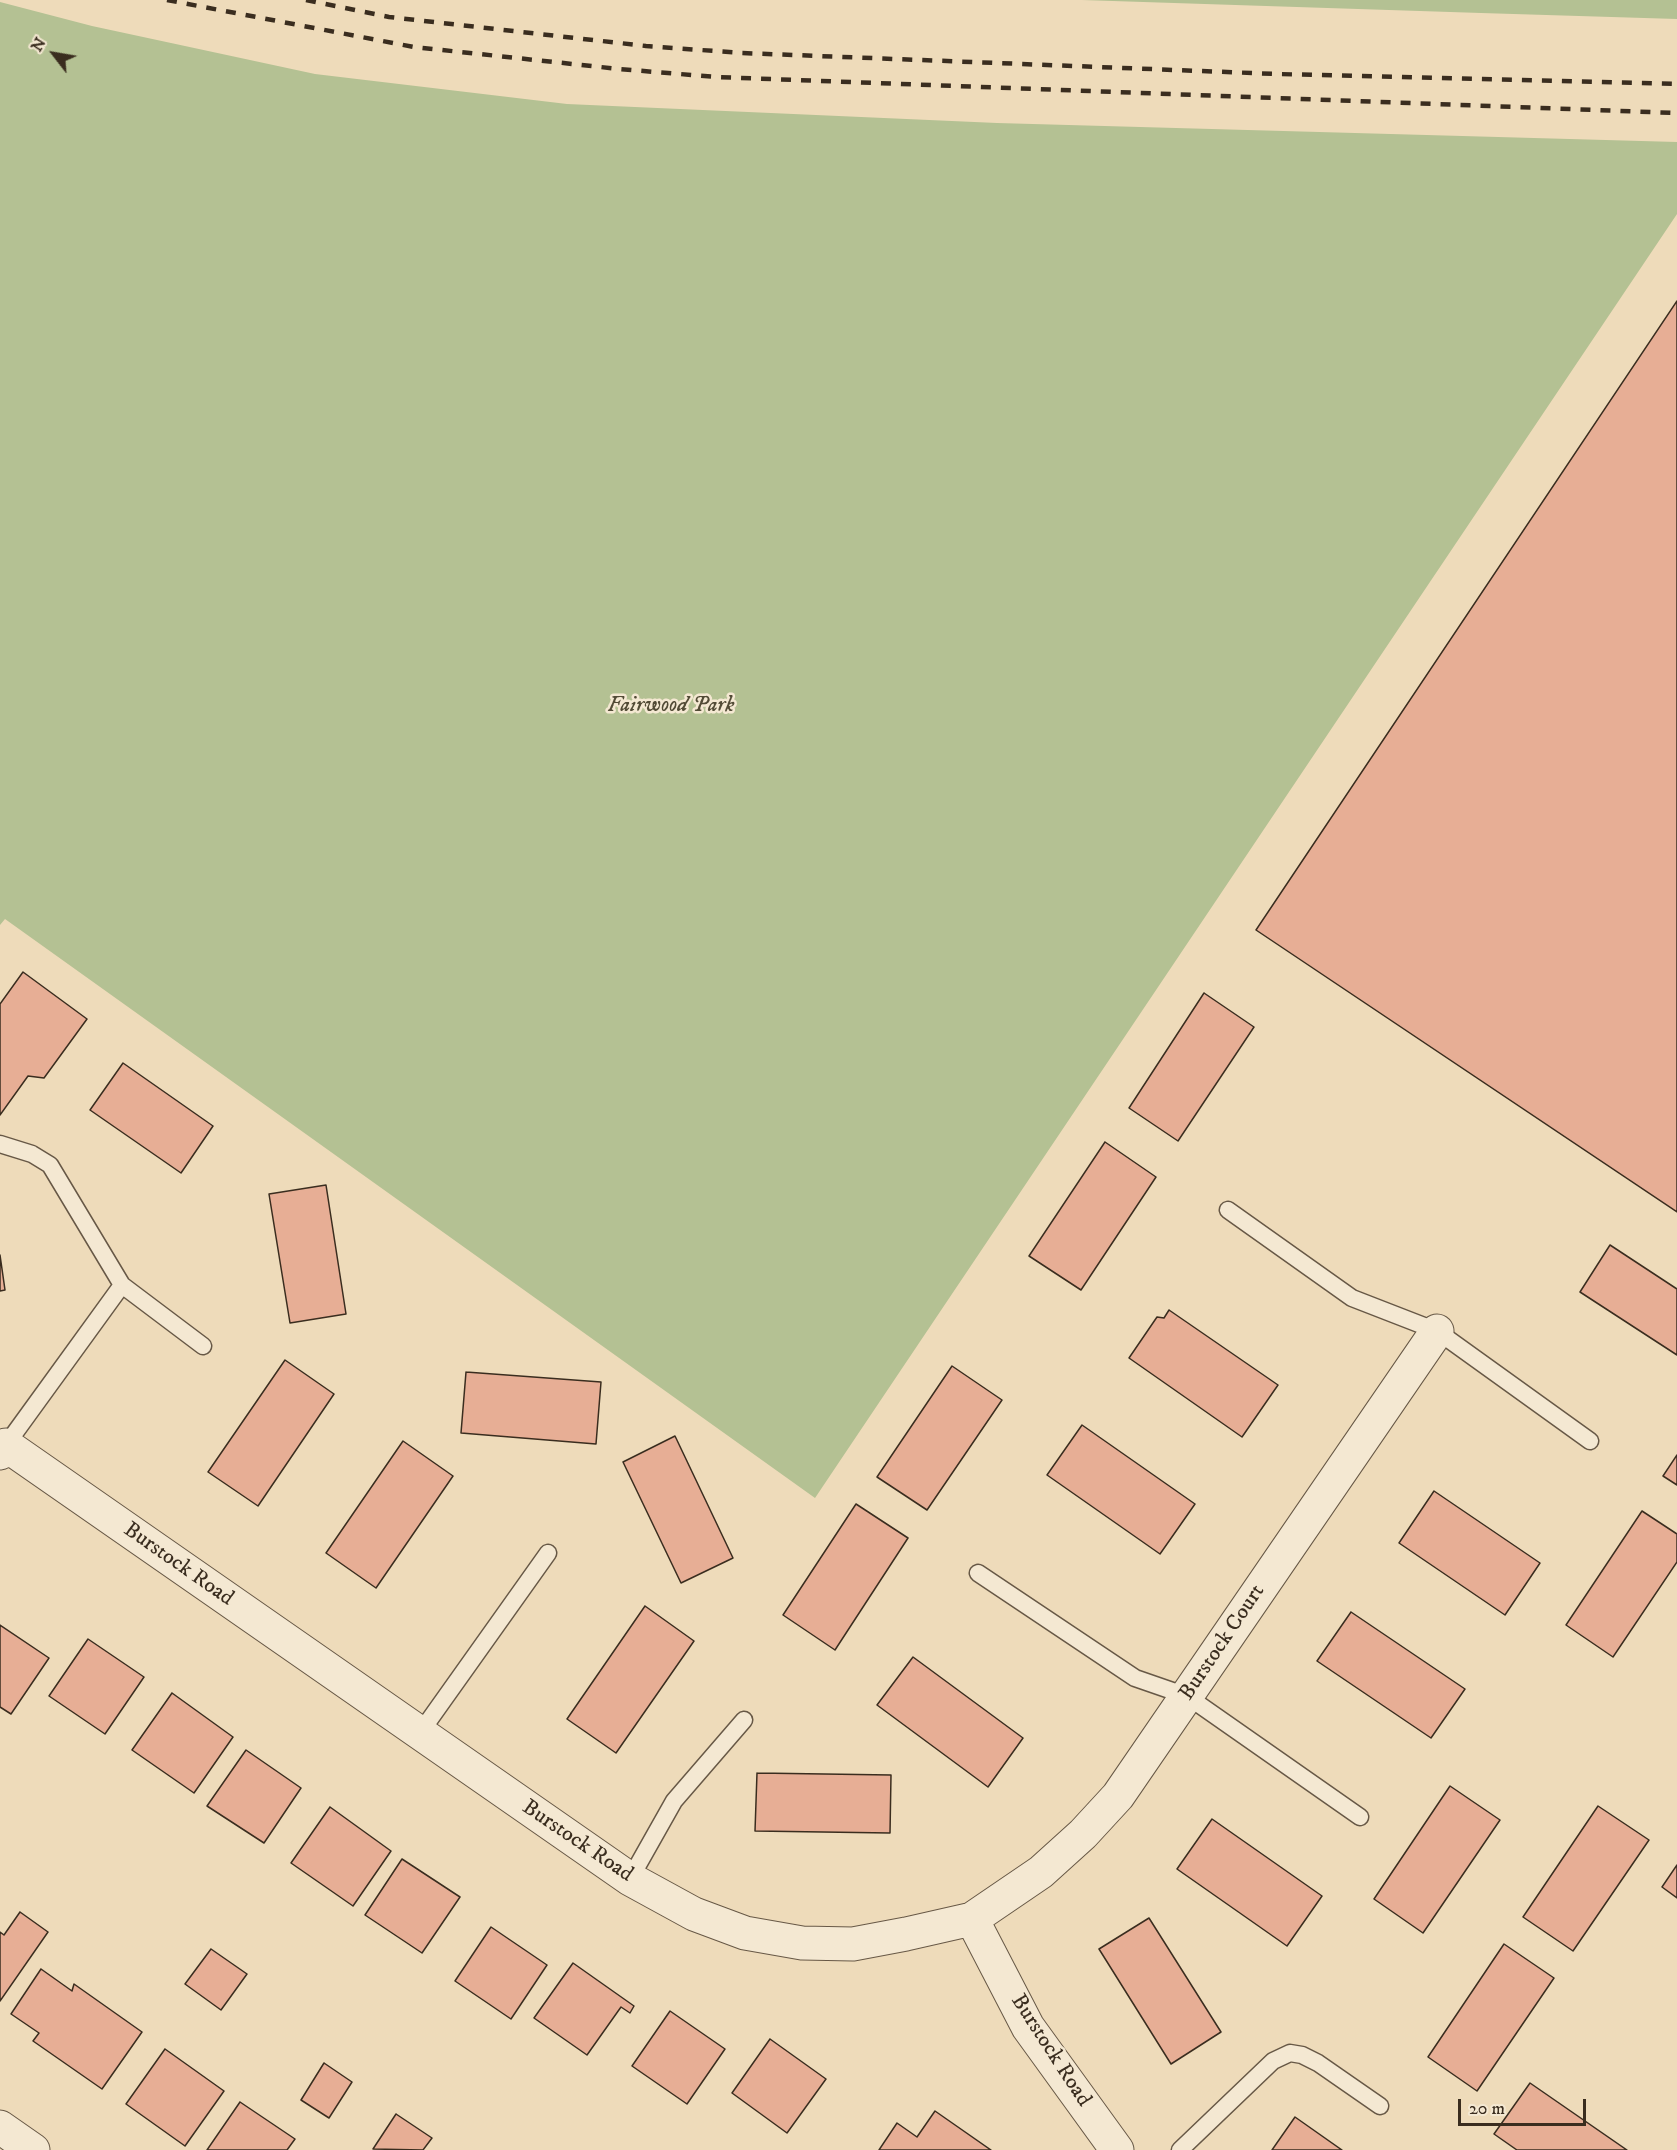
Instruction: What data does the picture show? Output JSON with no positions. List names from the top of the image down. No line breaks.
{"streets":{"street":["Burstock Road","Burstock Court"]},"crossings":[["Burstock Road","Burstock Court"]],"parks":["Fairwood Park"],"scale_bar":"20 m","north":"top left"}
